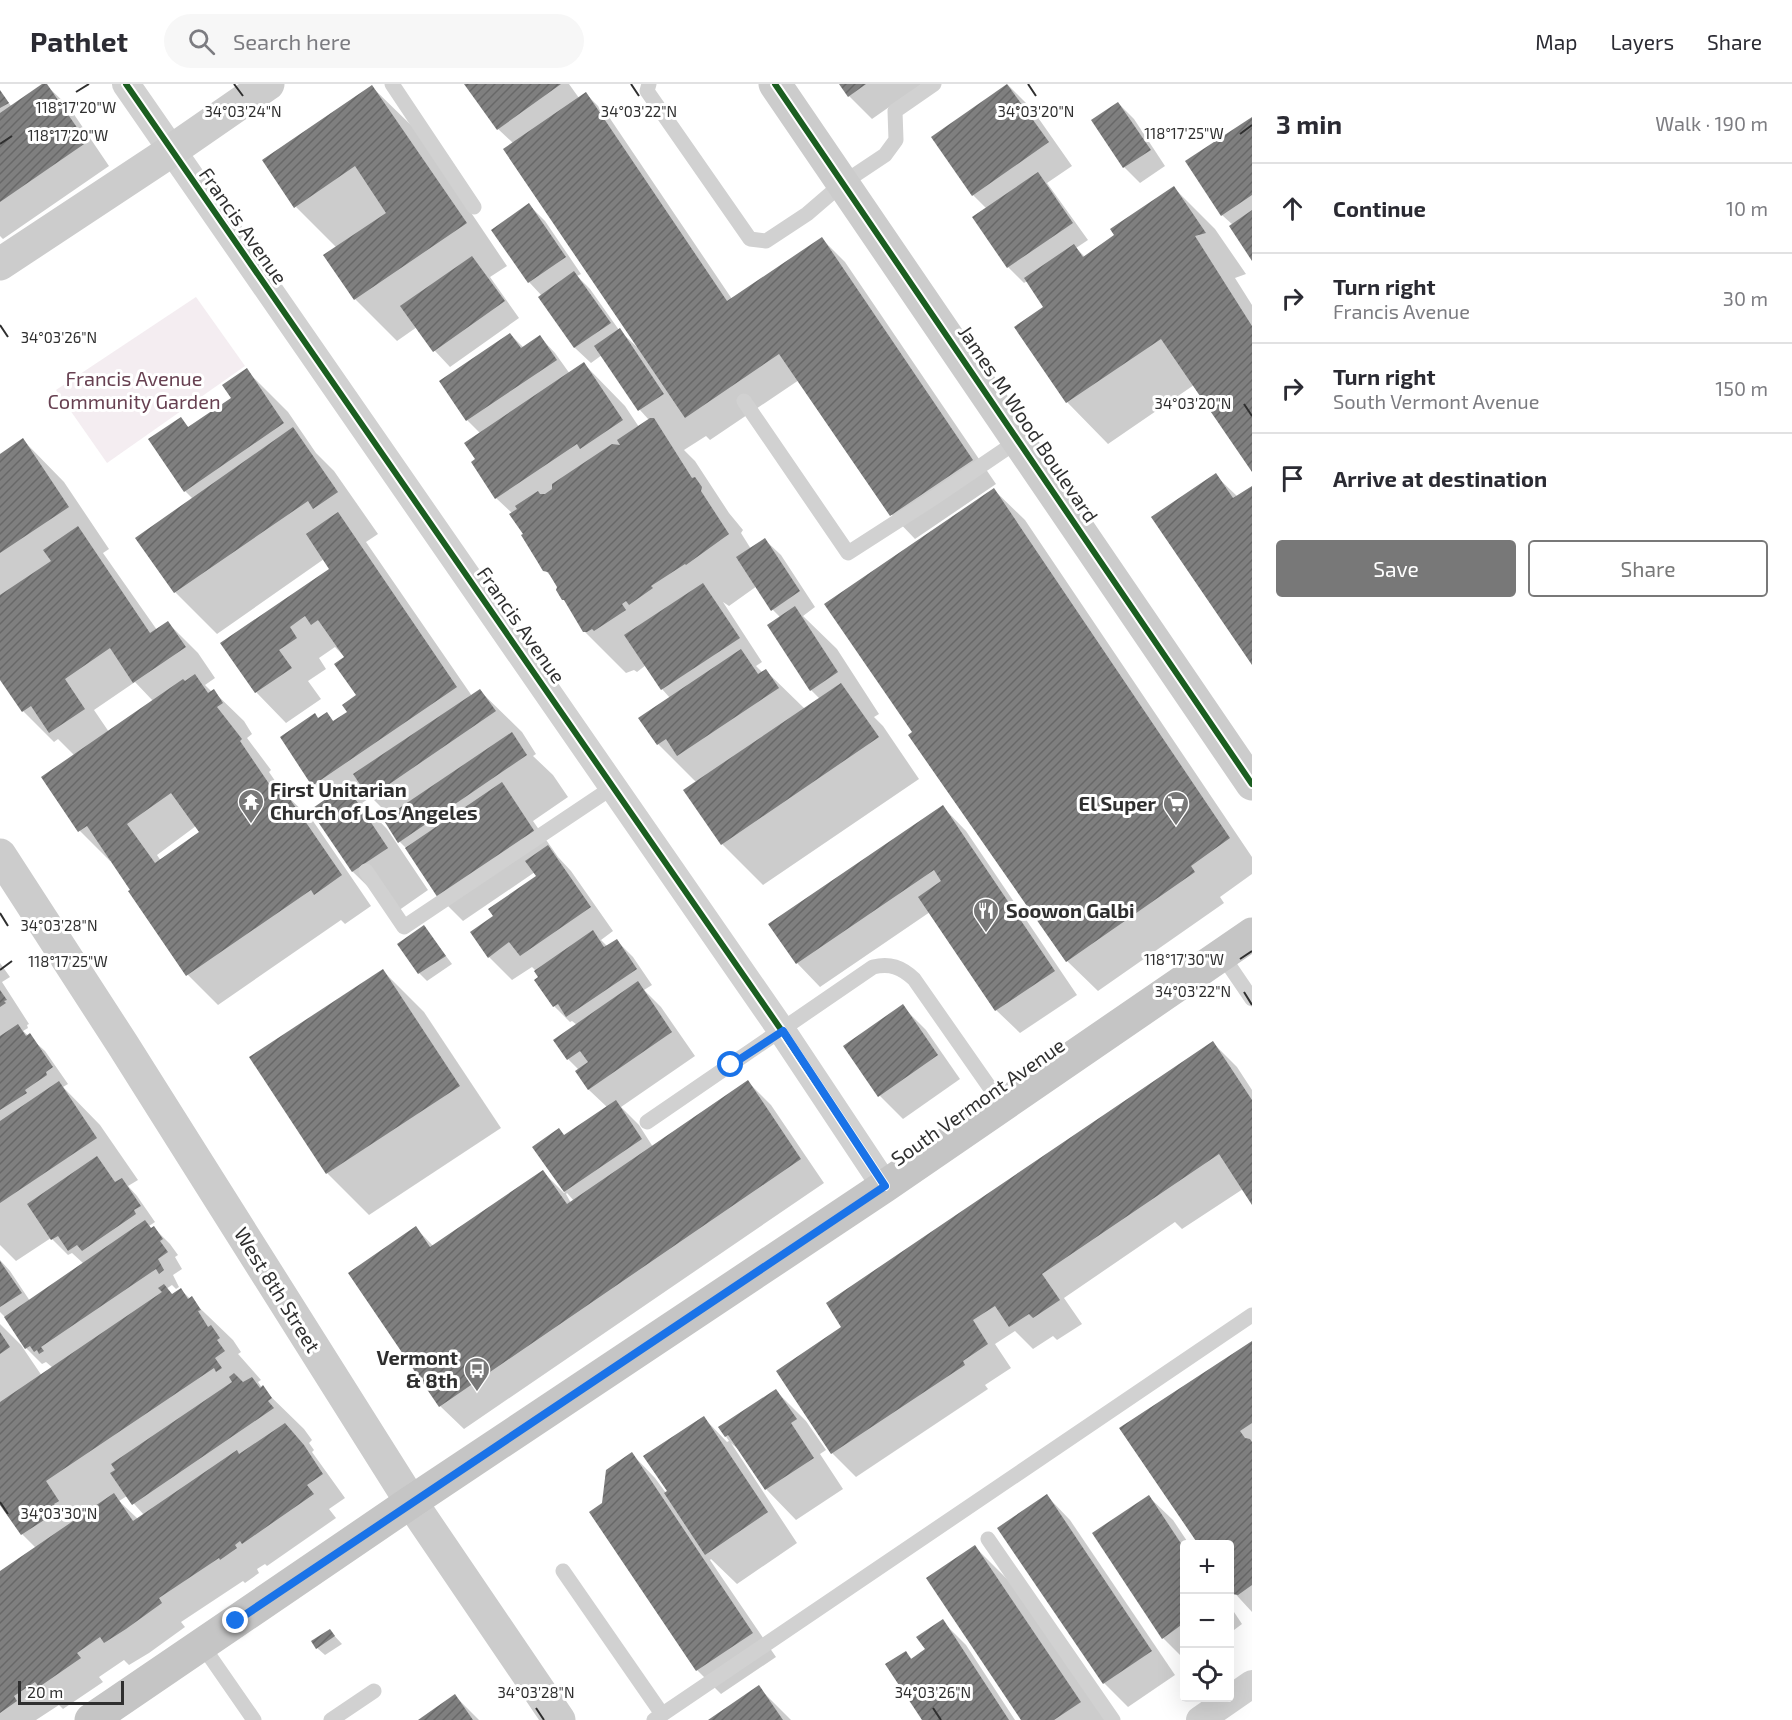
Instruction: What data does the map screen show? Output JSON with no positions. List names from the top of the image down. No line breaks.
{"streets":{"main road":["South Vermont Avenue"],"street":["Francis Avenue","James M Wood Boulevard","West 8th Street"]},"crossings":[["Francis Avenue","South Vermont Avenue"],["South Vermont Avenue","West 8th Street"]],"parks":["Francis Avenue Community Garden"],"places":{"temple":["First Unitarian Church of Los Angeles"],"supermarket":["El Super"],"restaurant":["Soowon Galbi"],"bus stop":["Vermont & 8th"]},"scale_bar":"20 m","page":{"header":"Pathlet","search":"Search here","nav":["Map","Layers","Share"],"heading":["3 min","Walk · 190 m"],"list":[["Continue","10 m"],["Turn right","Francis Avenue","30 m"],["Turn right","South Vermont Avenue","150 m"],"Arrive at destination"],"buttons":["Save","Share"],"map_buttons":["+","−"],"scale":"20 m"},"coordinates":["118°17'20\"W","34°03'24\"N","34°03'22\"N","34°03'20\"N","118°17'25\"W","34°03'26\"N","34°03'28\"N","118°17'30\"W","34°03'30\"N"]}
